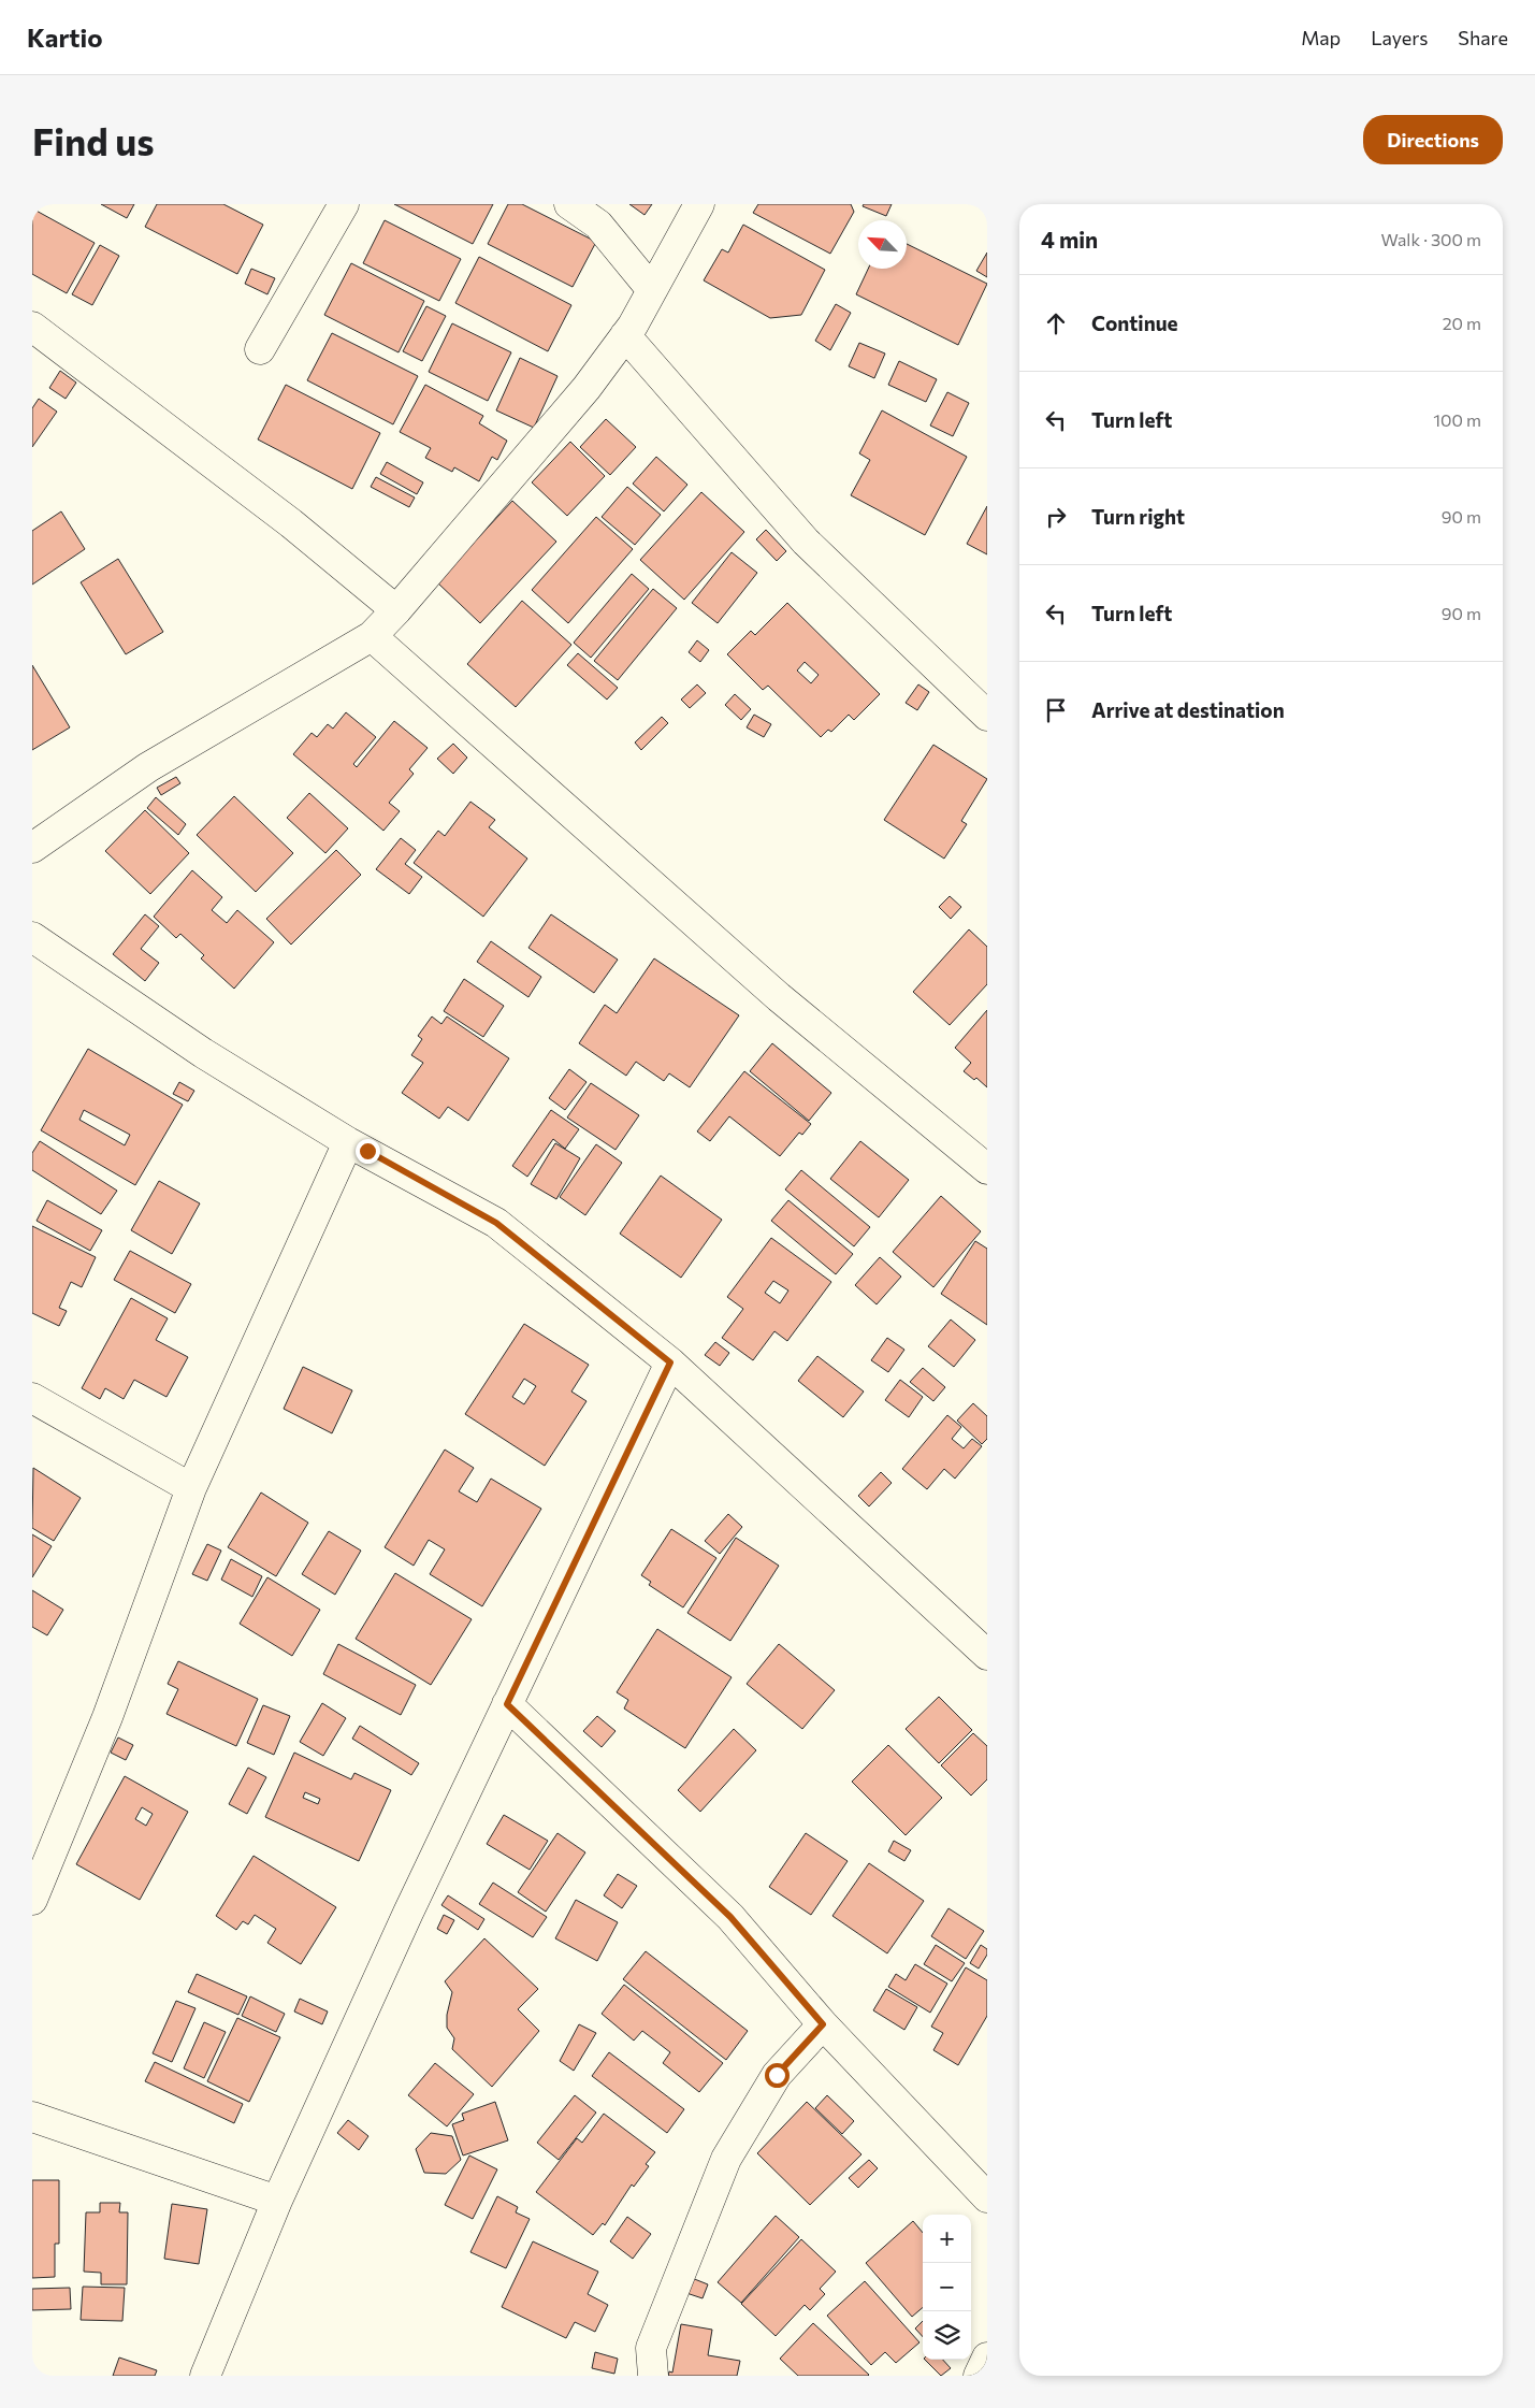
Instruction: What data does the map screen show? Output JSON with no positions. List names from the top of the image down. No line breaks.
{"north":"top left","page":{"header":"Kartio","nav":["Map","Layers","Share"],"buttons":"Directions","title":"Find us","heading":["4 min","Walk · 300 m"],"list":[["Continue","20 m"],["Turn left","100 m"],["Turn right","90 m"],["Turn left","90 m"],"Arrive at destination"],"map_buttons":["+","−"]}}
